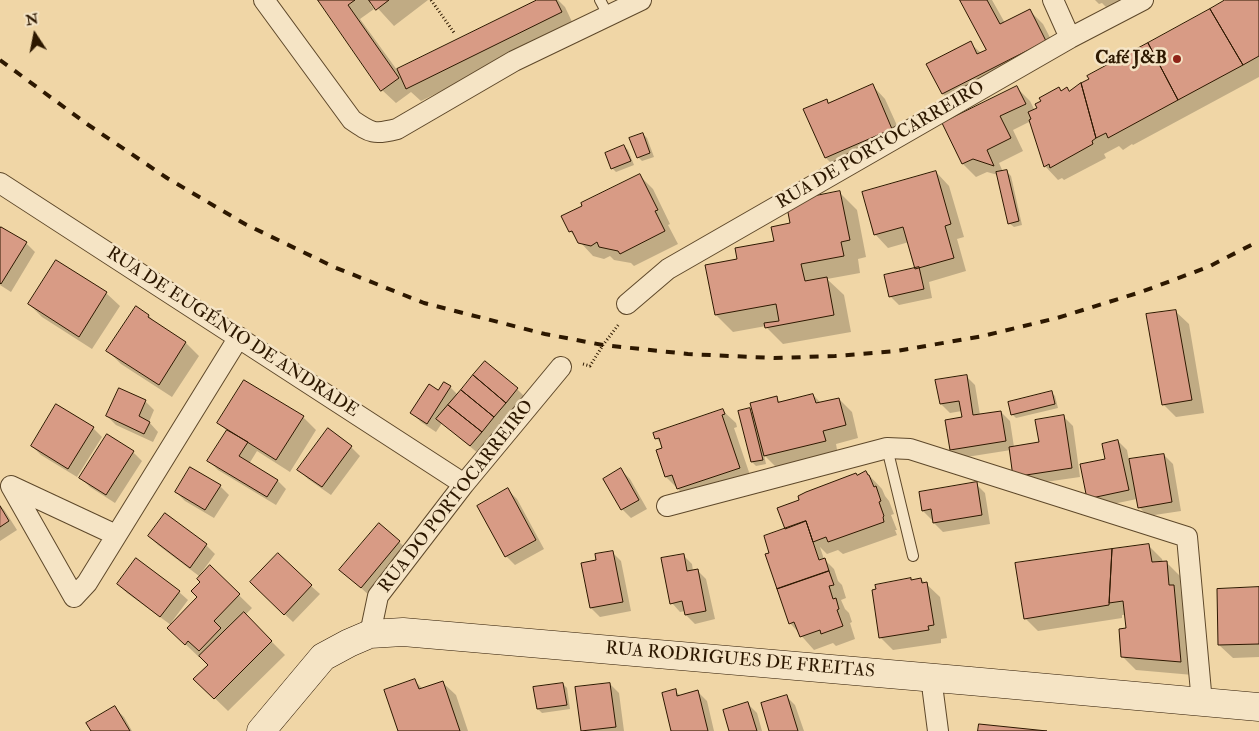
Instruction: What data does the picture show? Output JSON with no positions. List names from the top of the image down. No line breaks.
{"streets":{"main road":["RUA RODRIGUES DE FREITAS"],"street":["RUA DE PORTOCARREIRO","RUA DE EUGÉNIO DE ANDRADE","RUA DO PORTOCARREIRO"]},"crossings":[["RUA DE EUGÉNIO DE ANDRADE","RUA DO PORTOCARREIRO"],["RUA DO PORTOCARREIRO","RUA RODRIGUES DE FREITAS"]],"places":["Café J&B"],"north":"top"}
